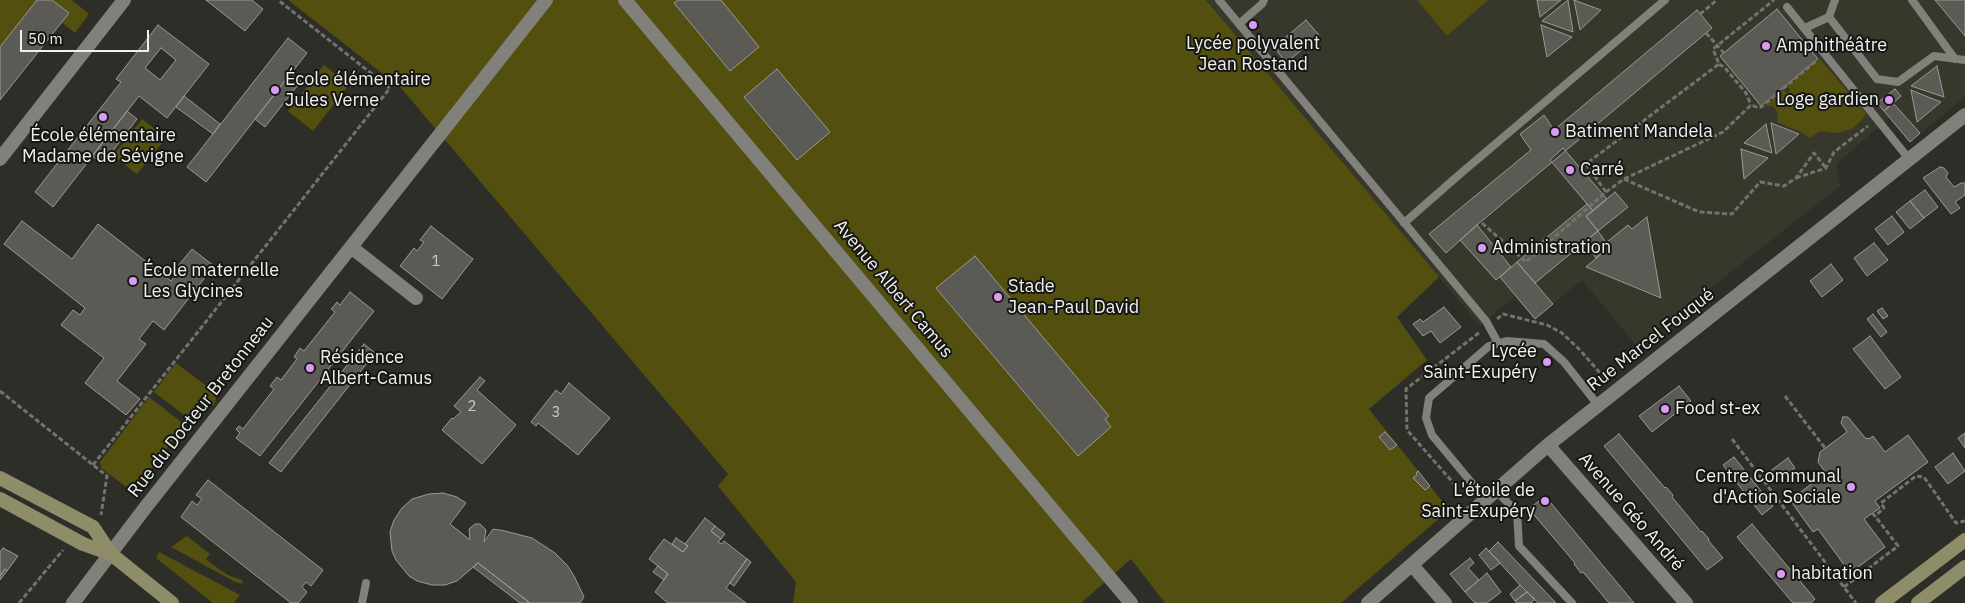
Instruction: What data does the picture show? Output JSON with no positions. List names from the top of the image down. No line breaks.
{"streets":{"street":["Avenue Albert Camus","Rue Marcel Fouqué","Rue du Docteur Bretonneau","Avenue Géo André"]},"crossings":[["Rue Marcel Fouqué","Avenue Géo André"]],"places":["Lycée polyvalent Jean Rostand","Amphithéâtre","École élémentaire Jules Verne","Loge gardien","École élémentaire Madame de Sévigne","Batiment Mandela","Carré","Administration","École maternelle Les Glycines","Stade Jean-Paul David","Lycée Saint-Exupéry","Résidence Albert-Camus","Food st-ex","Centre Communal d'Action Sociale","L'étoile de Saint-Exupéry","habitation"],"house_numbers":["1","2","3"],"scale_bar":"50 m"}
